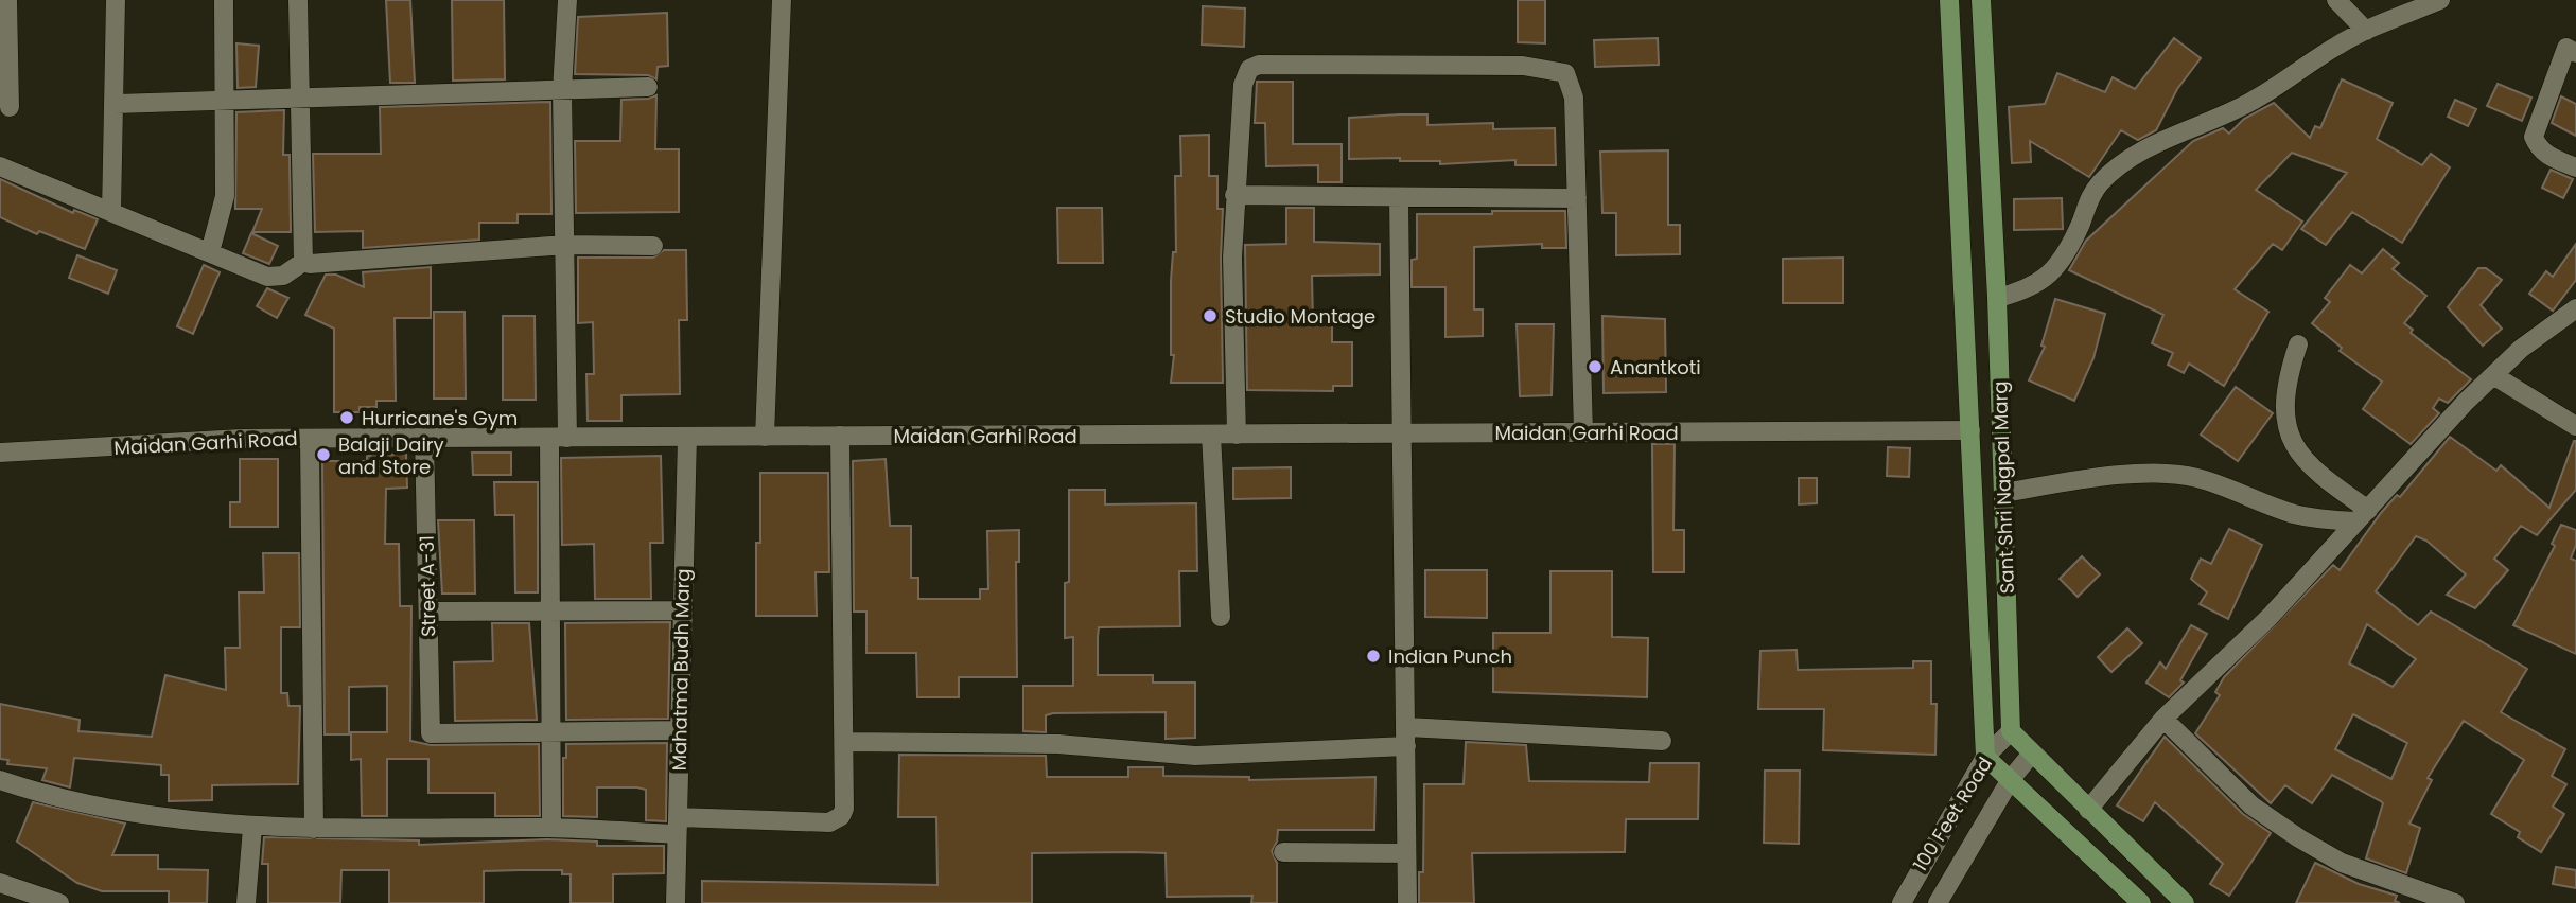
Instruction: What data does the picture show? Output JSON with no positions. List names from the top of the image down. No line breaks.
{"streets":{"main road":["Sant Shri Nagpal Marg"],"street":["Maidan Garhi Road","Street A-31","Mahatma Budh Marg","100 Feet Road"]},"crossings":[["Maidan Garhi Road","Sant Shri Nagpal Marg"],["Maidan Garhi Road","Street A-31"],["Maidan Garhi Road","Mahatma Budh Marg"],["Sant Shri Nagpal Marg","100 Feet Road"]],"places":["Studio Montage","Anantkoti","Hurricane's Gym","Balaji Dairy and Store","Indian Punch"]}
